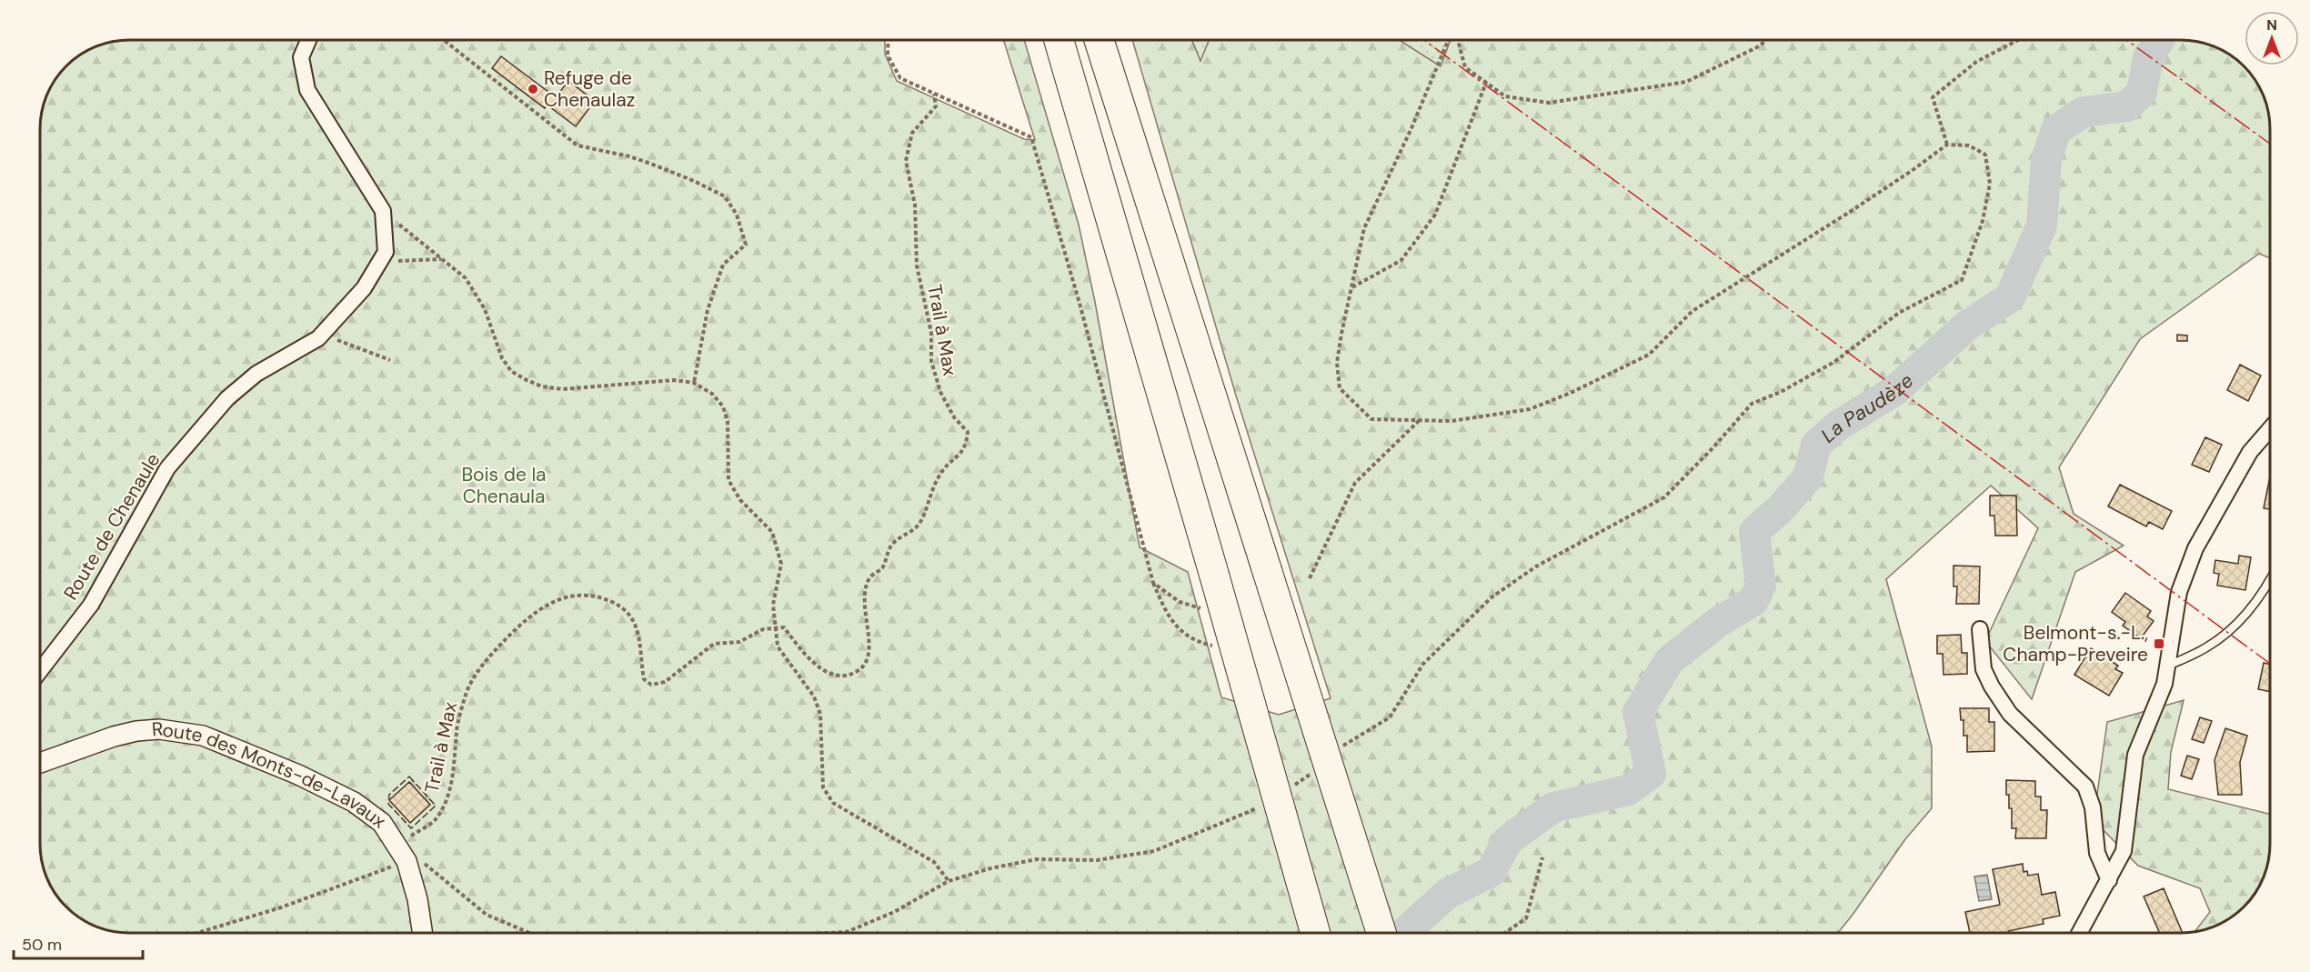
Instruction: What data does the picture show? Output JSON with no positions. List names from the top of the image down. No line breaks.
{"streets":{"street":["Route de Chenaule","Route des Monts-de-Lavaux"],"path":["Trail à Max"]},"crossings":[["Trail à Max","Route des Monts-de-Lavaux"]],"water":["La Paudèze"],"parks":["Bois de la Chenaula"],"places":{"other":["Refuge de Chenaulaz"],"transit":["Belmont-s.-L., Champ-Preveire"]},"scale_bar":"50 m","north":"top"}
